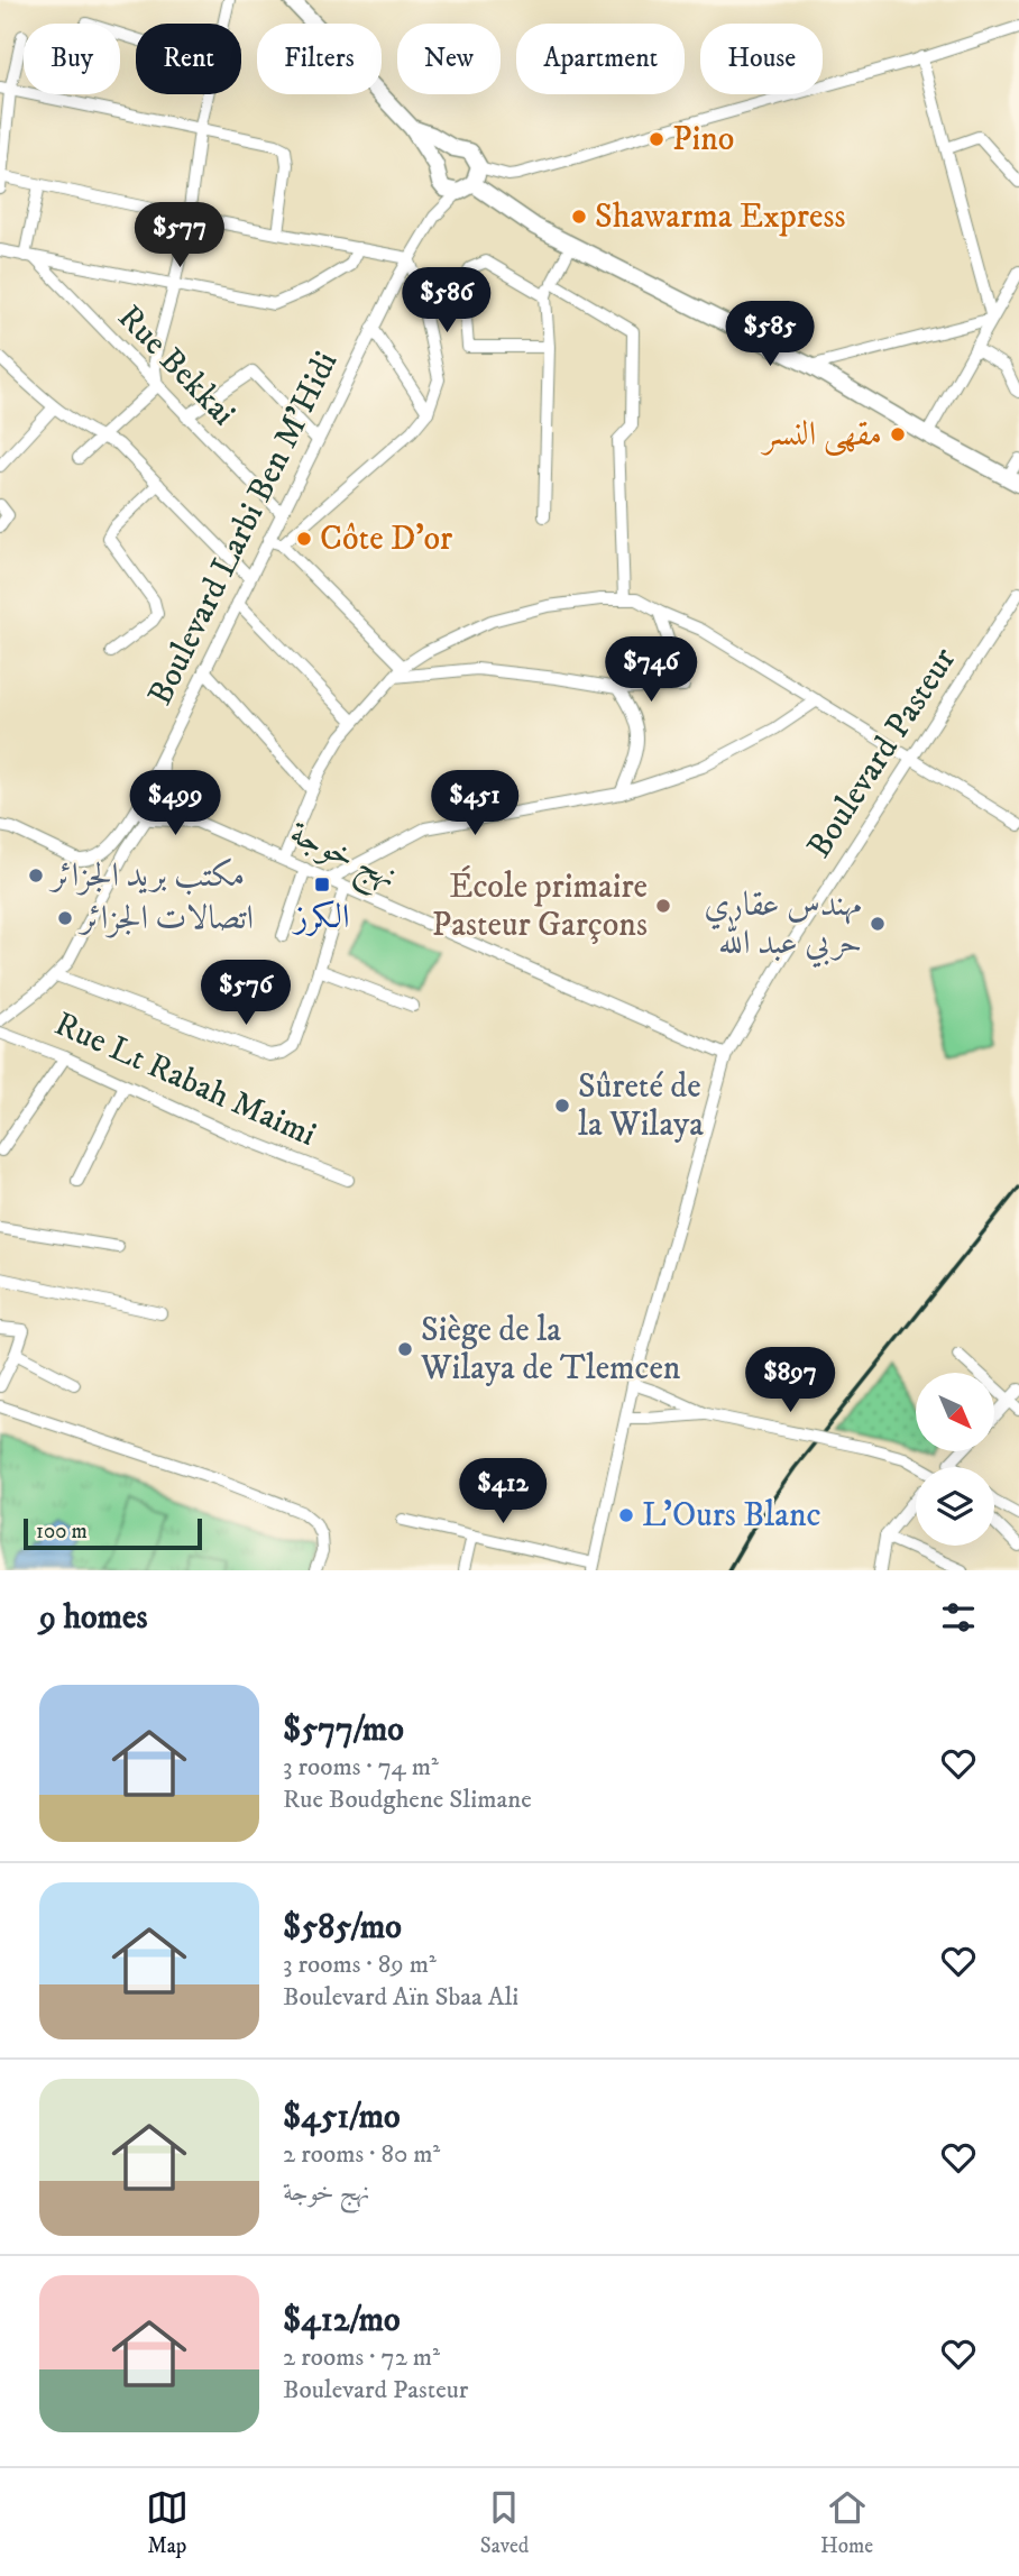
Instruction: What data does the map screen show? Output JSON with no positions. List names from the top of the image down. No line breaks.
{"streets":{"street":["Rue Bekkai","Boulevard Larbi Ben M'Hidi","Boulevard Pasteur","نهج خوجة","Rue Lt Rabah Maimi"]},"crossings":[["Rue Bekkai","Boulevard Larbi Ben M'Hidi"],["Boulevard Larbi Ben M'Hidi","نهج خوجة"],["Boulevard Pasteur","نهج خوجة"]],"places":{"other":["Pino","Shawarma Express","مقهى النسر","Côte D'or","مكتب بريد الجزائر","École primaire Pasteur Garçons","اتصالات الجزائر","مهندس عقاري حربي عبد الله","Sûreté de la Wilaya","Siège de la Wilaya de Tlemcen","L'Ours Blanc"],"transit":["الكرز"]},"scale_bar":"100 m","north":"bottom right","page":{"chip":["Buy","Rent","Filters","New","Apartment","House"],"price":["$577","$586","$585","$746","$499","$451","$576","$897","$412"],"scale":"100 m","heading":"9 homes","list":[{"name":"$577/mo","note":"3 rooms · 74 m² · Rue Boudghene Slimane"},{"name":"$585/mo","note":"3 rooms · 89 m² · Boulevard Aïn Sbaa Ali"},{"name":"$451/mo","note":"2 rooms · 80 m² · نهج خوجة"},{"name":"$412/mo","note":"2 rooms · 72 m² · Boulevard Pasteur"}],"tabs":["Map","Saved","Home"]}}
